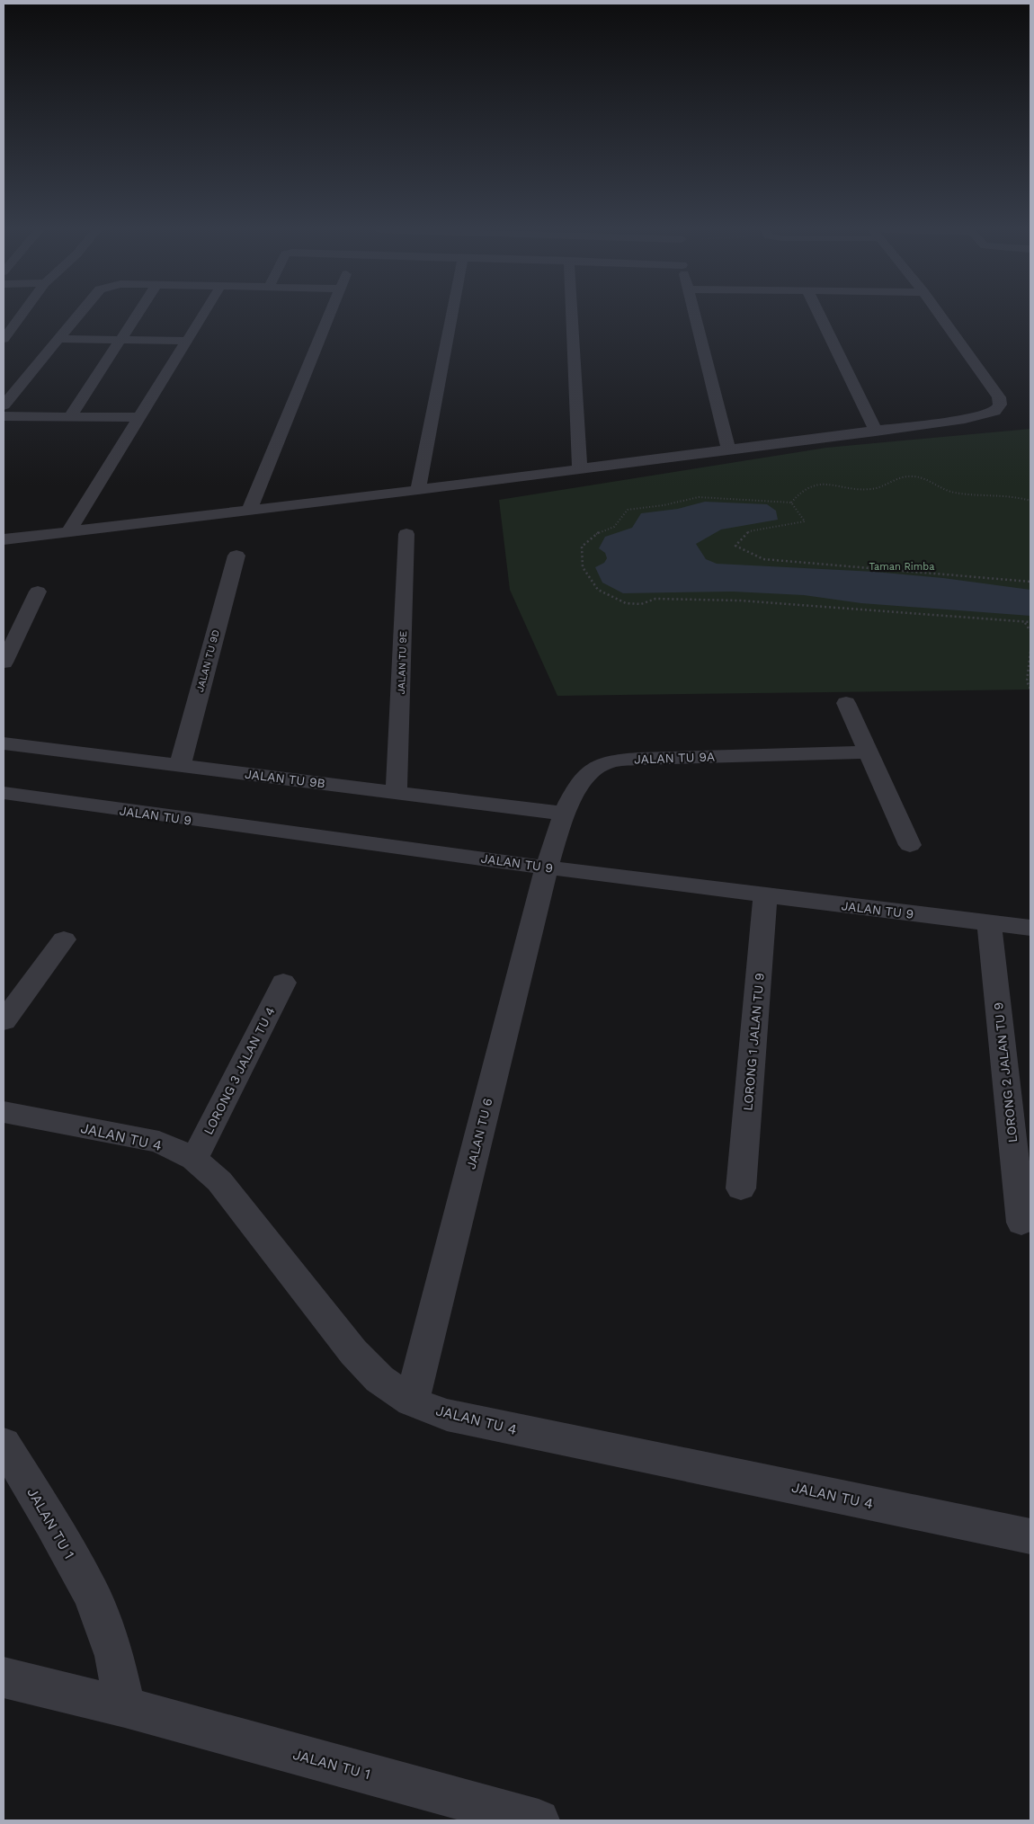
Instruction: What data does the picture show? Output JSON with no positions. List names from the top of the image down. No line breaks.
{"streets":{"street":["JALAN TU 9D","JALAN TU 9E","JALAN TU 9A","JALAN TU 9B","JALAN TU 9","LORONG 1 JALAN TU 9","LORONG 3 JALAN TU 4","LORONG 2 JALAN TU 9","JALAN TU 6","JALAN TU 4","JALAN TU 1"]},"crossings":[["JALAN TU 9D","JALAN TU 9B"],["JALAN TU 9E","JALAN TU 9B"],["JALAN TU 9A","JALAN TU 9B"],["JALAN TU 9A","JALAN TU 9"],["JALAN TU 9A","JALAN TU 6"],["JALAN TU 9","LORONG 1 JALAN TU 9"],["JALAN TU 9","LORONG 2 JALAN TU 9"],["JALAN TU 9","JALAN TU 6"],["LORONG 3 JALAN TU 4","JALAN TU 4"],["JALAN TU 6","JALAN TU 4"]],"parks":["Taman Rimba"]}
